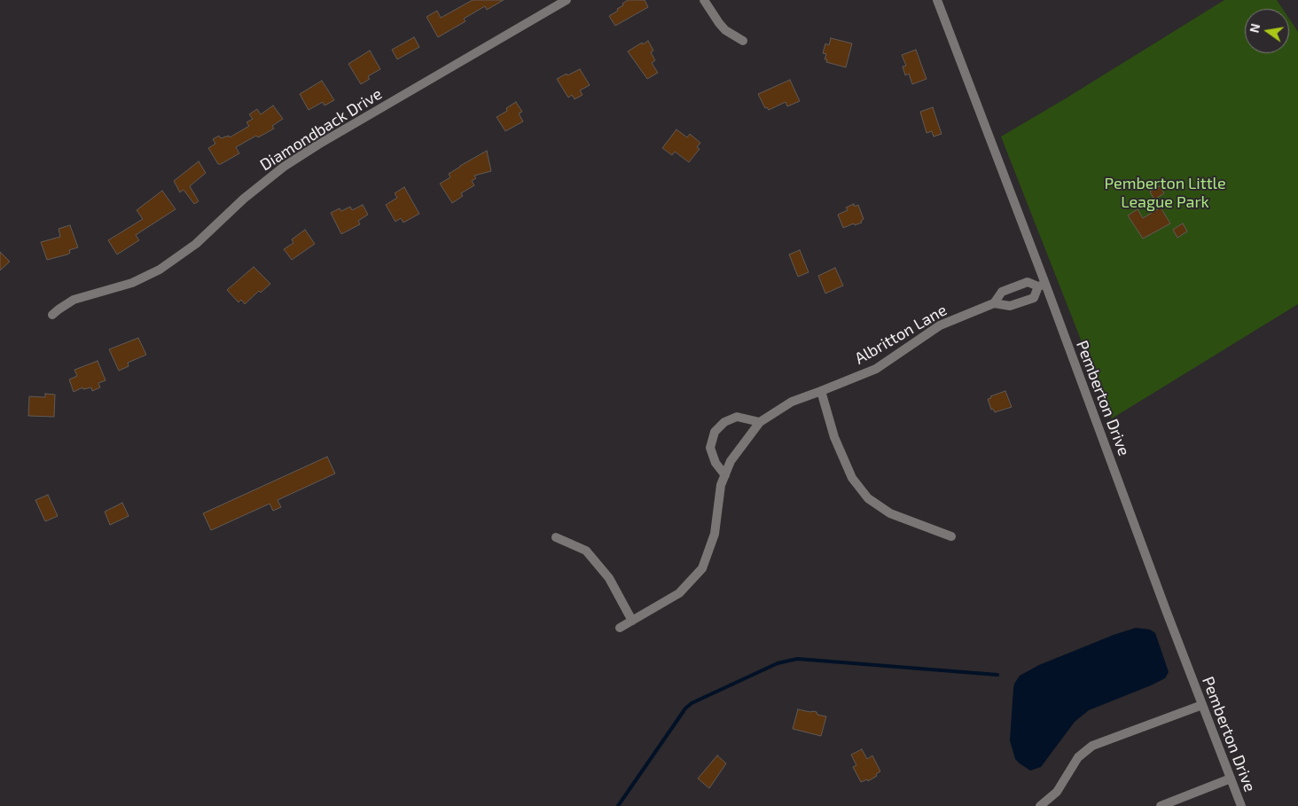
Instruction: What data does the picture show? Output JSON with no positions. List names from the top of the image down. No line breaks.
{"streets":{"street":["Diamondback Drive","Albritton Lane","Pemberton Drive"]},"parks":["Pemberton Little League Park"],"north":"left"}
